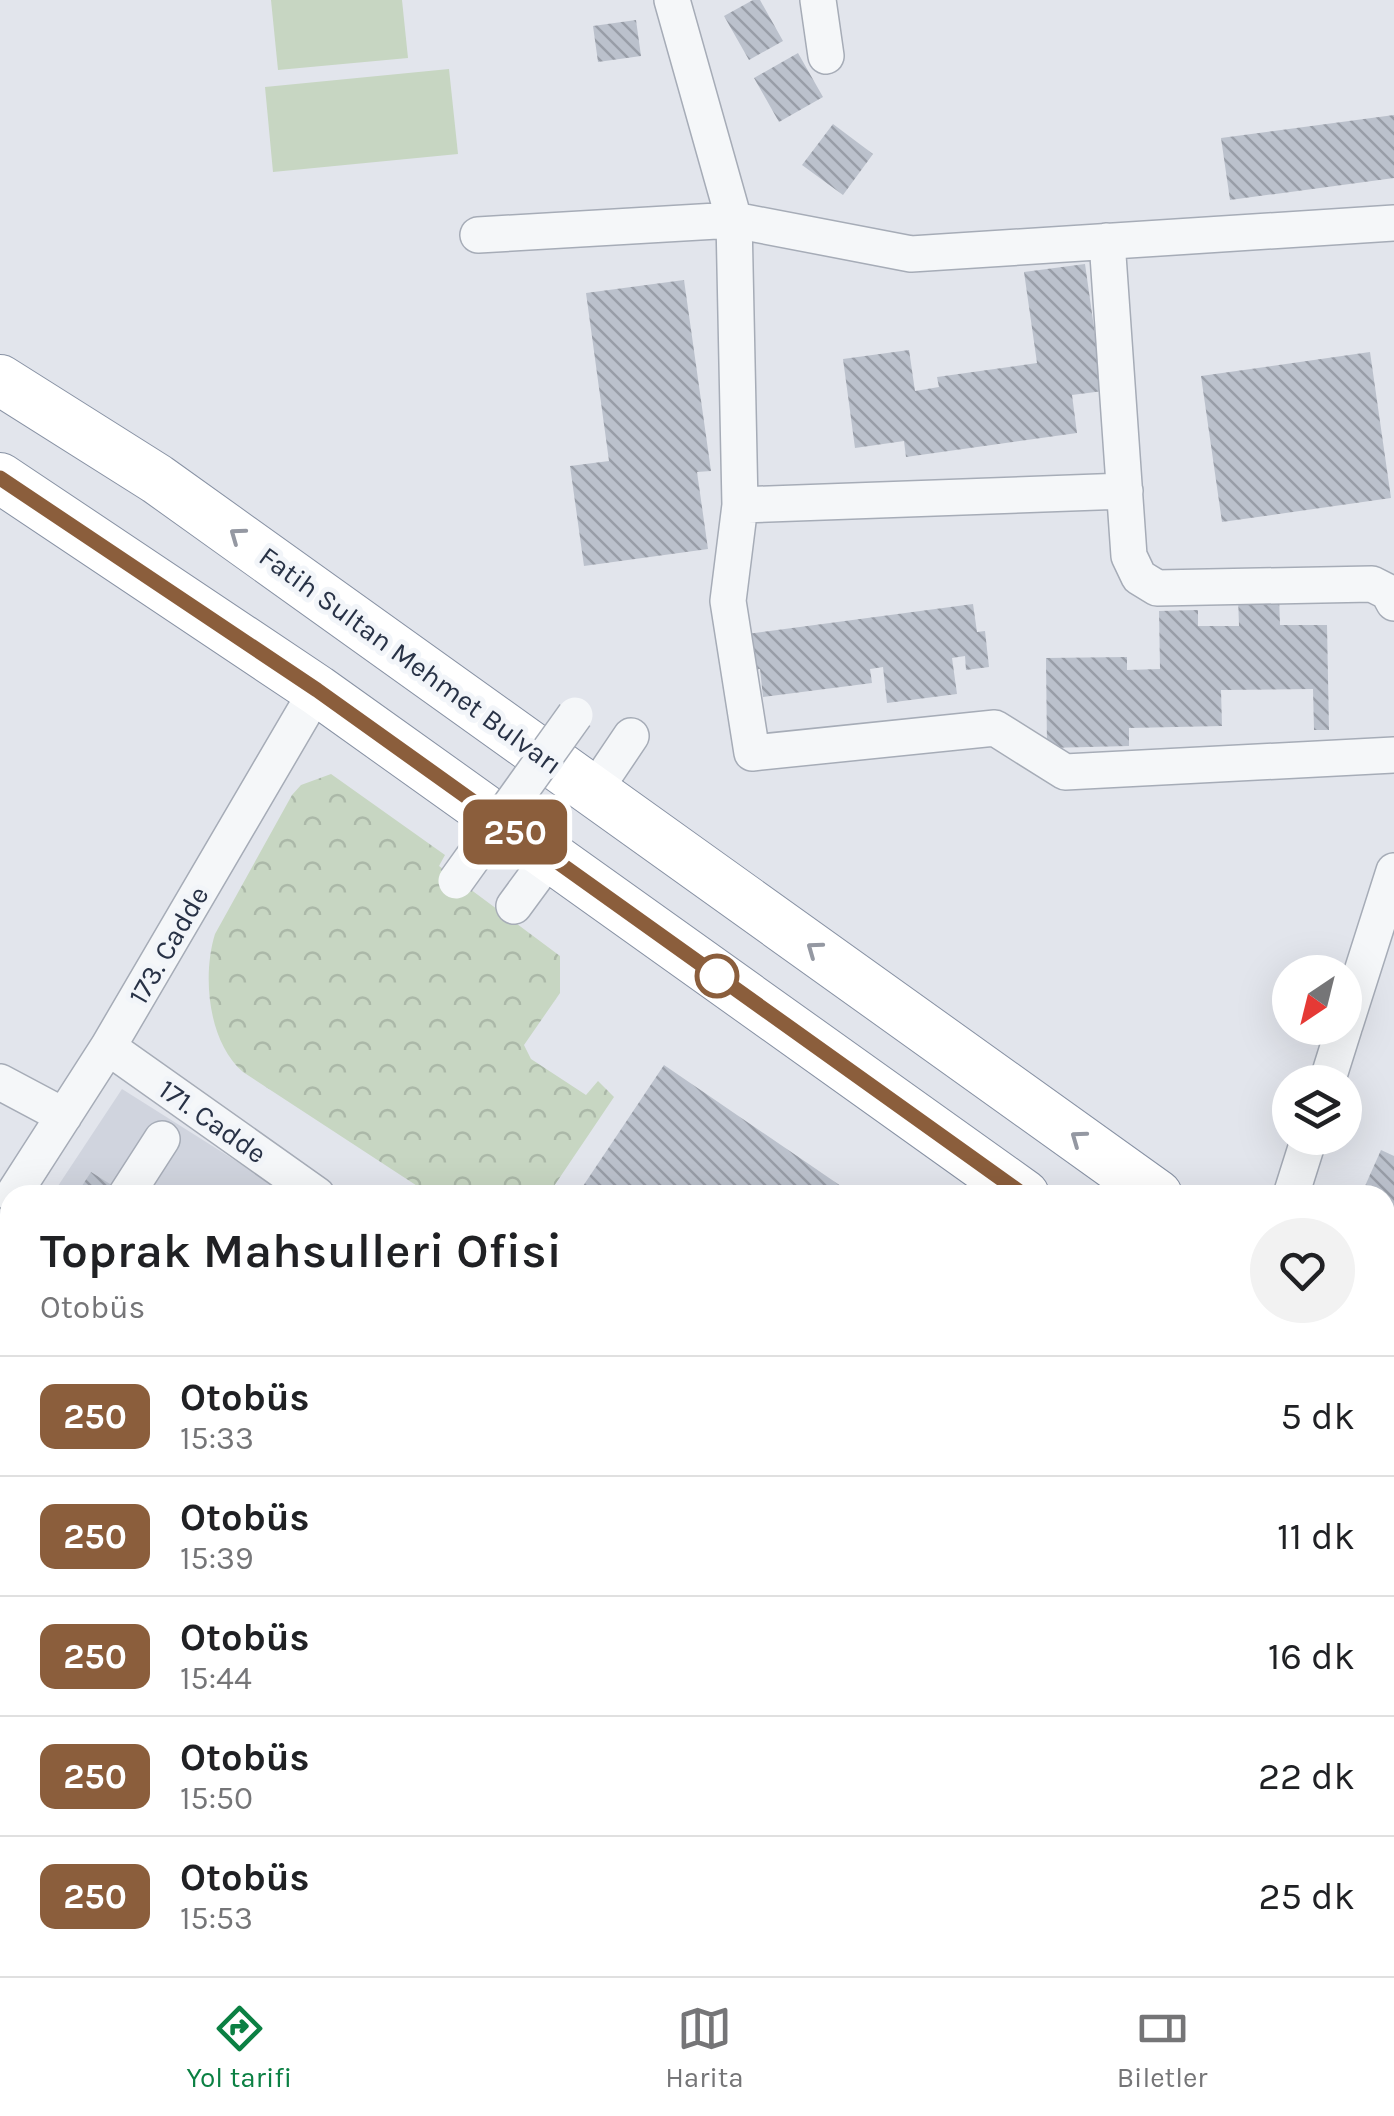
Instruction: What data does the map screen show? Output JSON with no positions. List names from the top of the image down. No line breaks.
{"streets":{"highway":["Fatih Sultan Mehmet Bulvarı"],"street":["173. Cadde","171. Cadde"]},"crossings":[["173. Cadde","171. Cadde"]],"lines":["bus line 250"],"north":"bottom left","page":{"on_map":"250","heading":["Toprak Mahsulleri Ofisi","Otobüs"],"list":[{"mark":"250","name":"Otobüs","note":"15:33","value":"5 dk"},{"mark":"250","name":"Otobüs","note":"15:39","value":"11 dk"},{"mark":"250","name":"Otobüs","note":"15:44","value":"16 dk"},{"mark":"250","name":"Otobüs","note":"15:50","value":"22 dk"},{"mark":"250","name":"Otobüs","note":"15:53","value":"25 dk"}],"tabs":["Yol tarifi","Harita","Biletler"]}}
